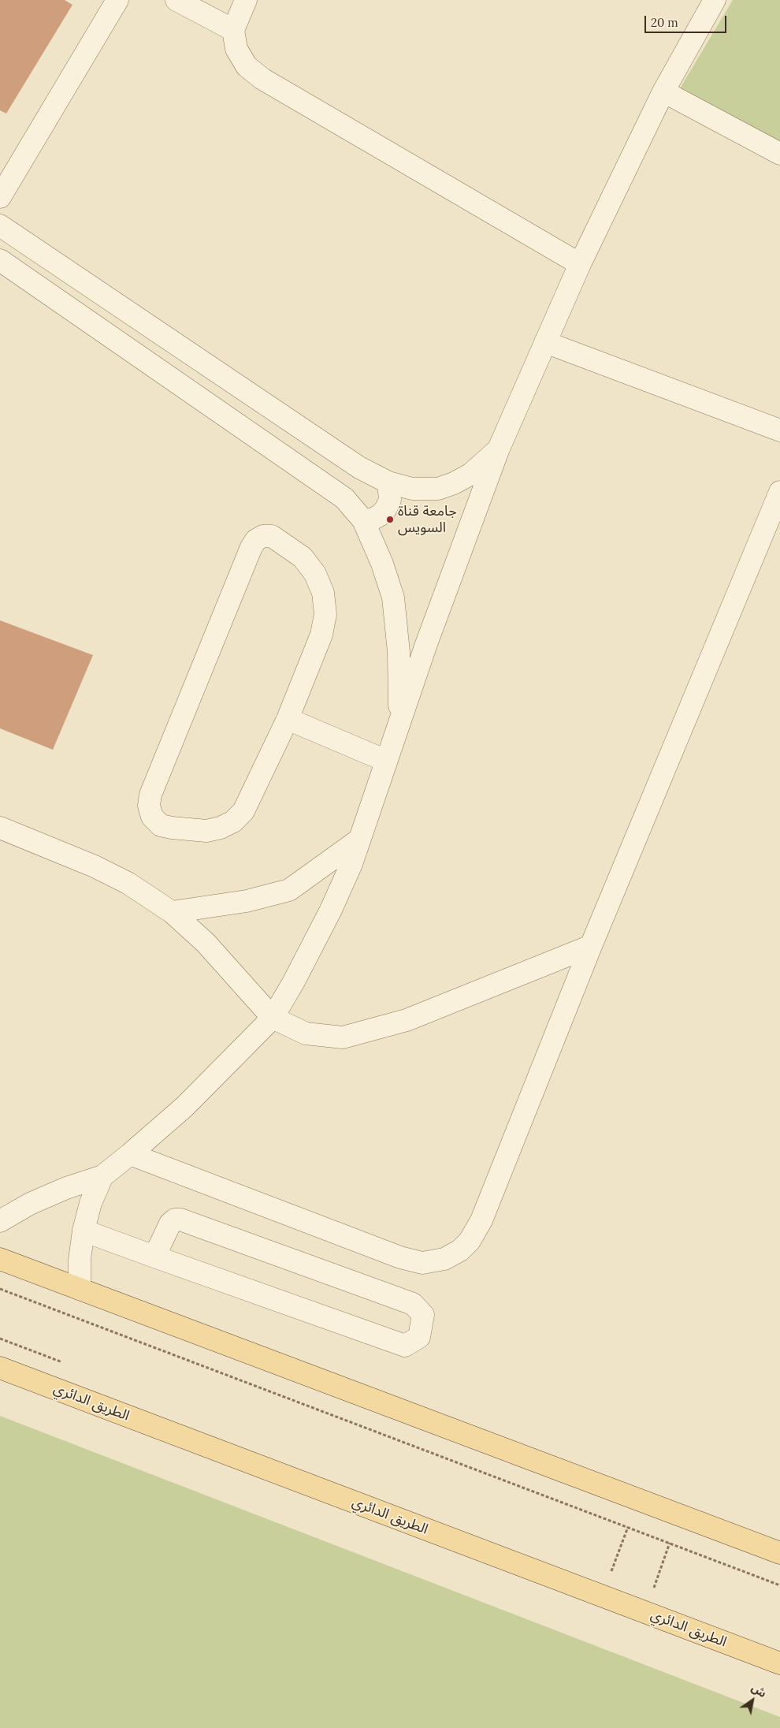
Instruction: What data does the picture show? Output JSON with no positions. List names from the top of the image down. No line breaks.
{"streets":{"main road":["الطريق الدائري"]},"places":["جامعة قناة السويس"],"scale_bar":"20 m","north":"top right"}
